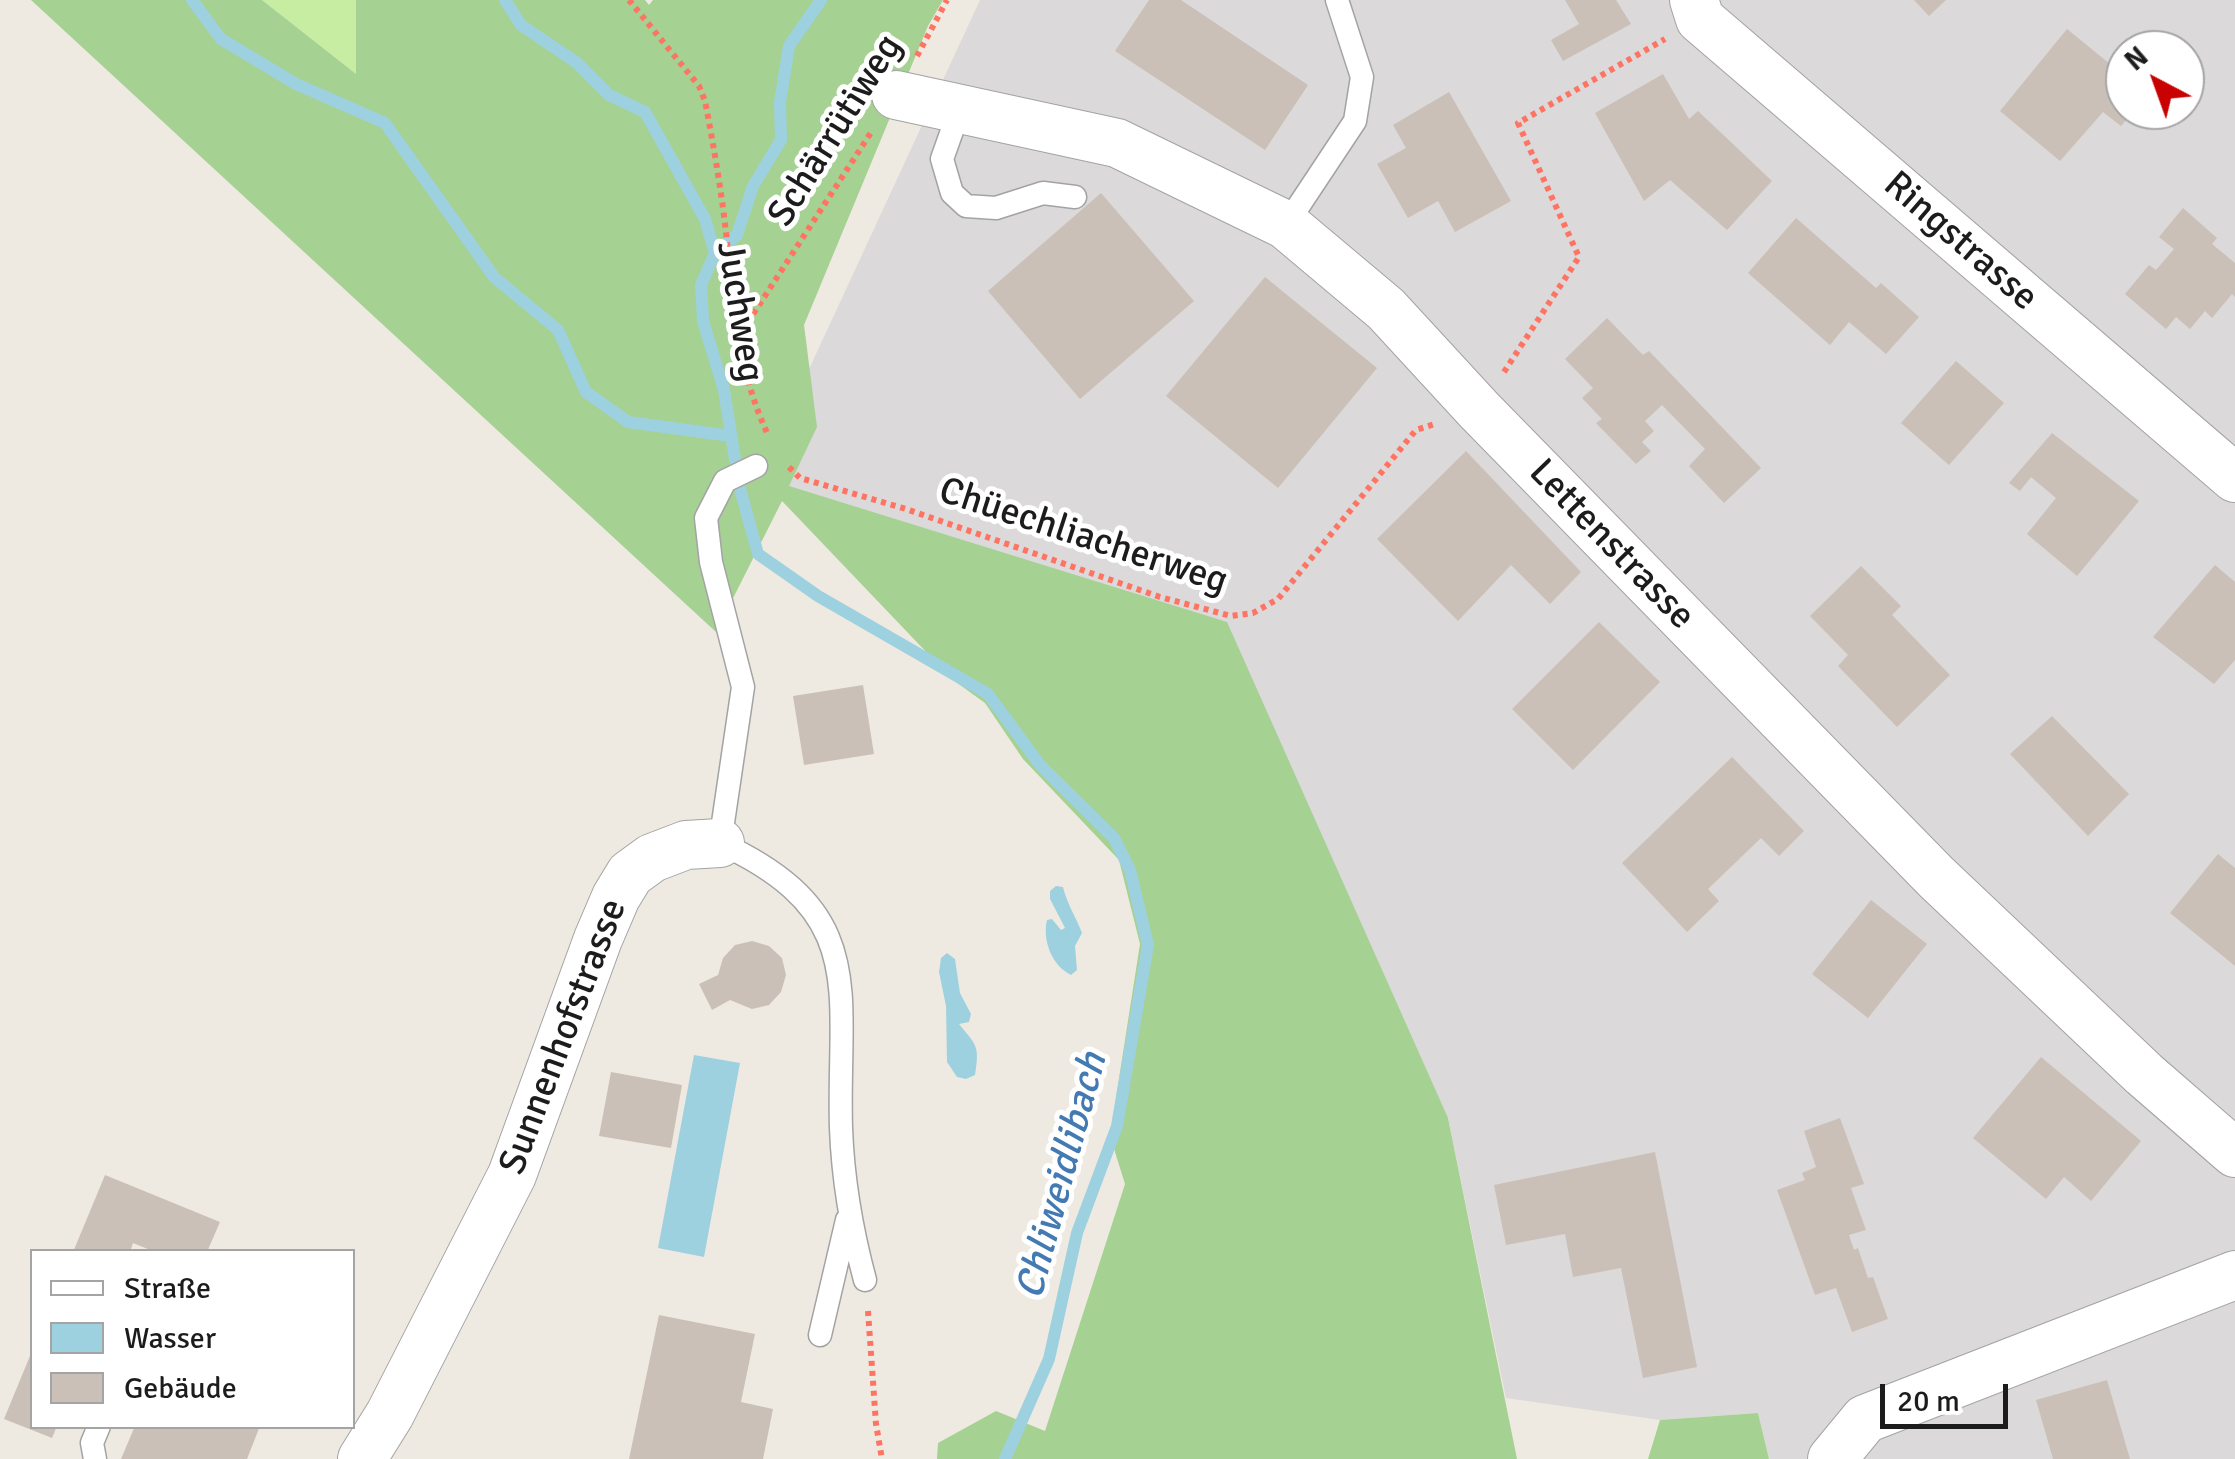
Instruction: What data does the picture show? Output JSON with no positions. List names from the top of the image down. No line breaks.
{"streets":{"street":["Ringstrasse","Lettenstrasse","Sunnenhofstrasse"],"path":["Schärrütiweg","Juchweg","Chüechliacherweg"]},"crossings":[["Schärrütiweg","Juchweg"],["Schärrütiweg","Lettenstrasse"],["Juchweg","Chüechliacherweg"],["Chüechliacherweg","Lettenstrasse"]],"water":["Chliweidlibach"],"legend":["Straße","Wasser","Gebäude"],"scale_bar":"20 m","north":"top left"}
